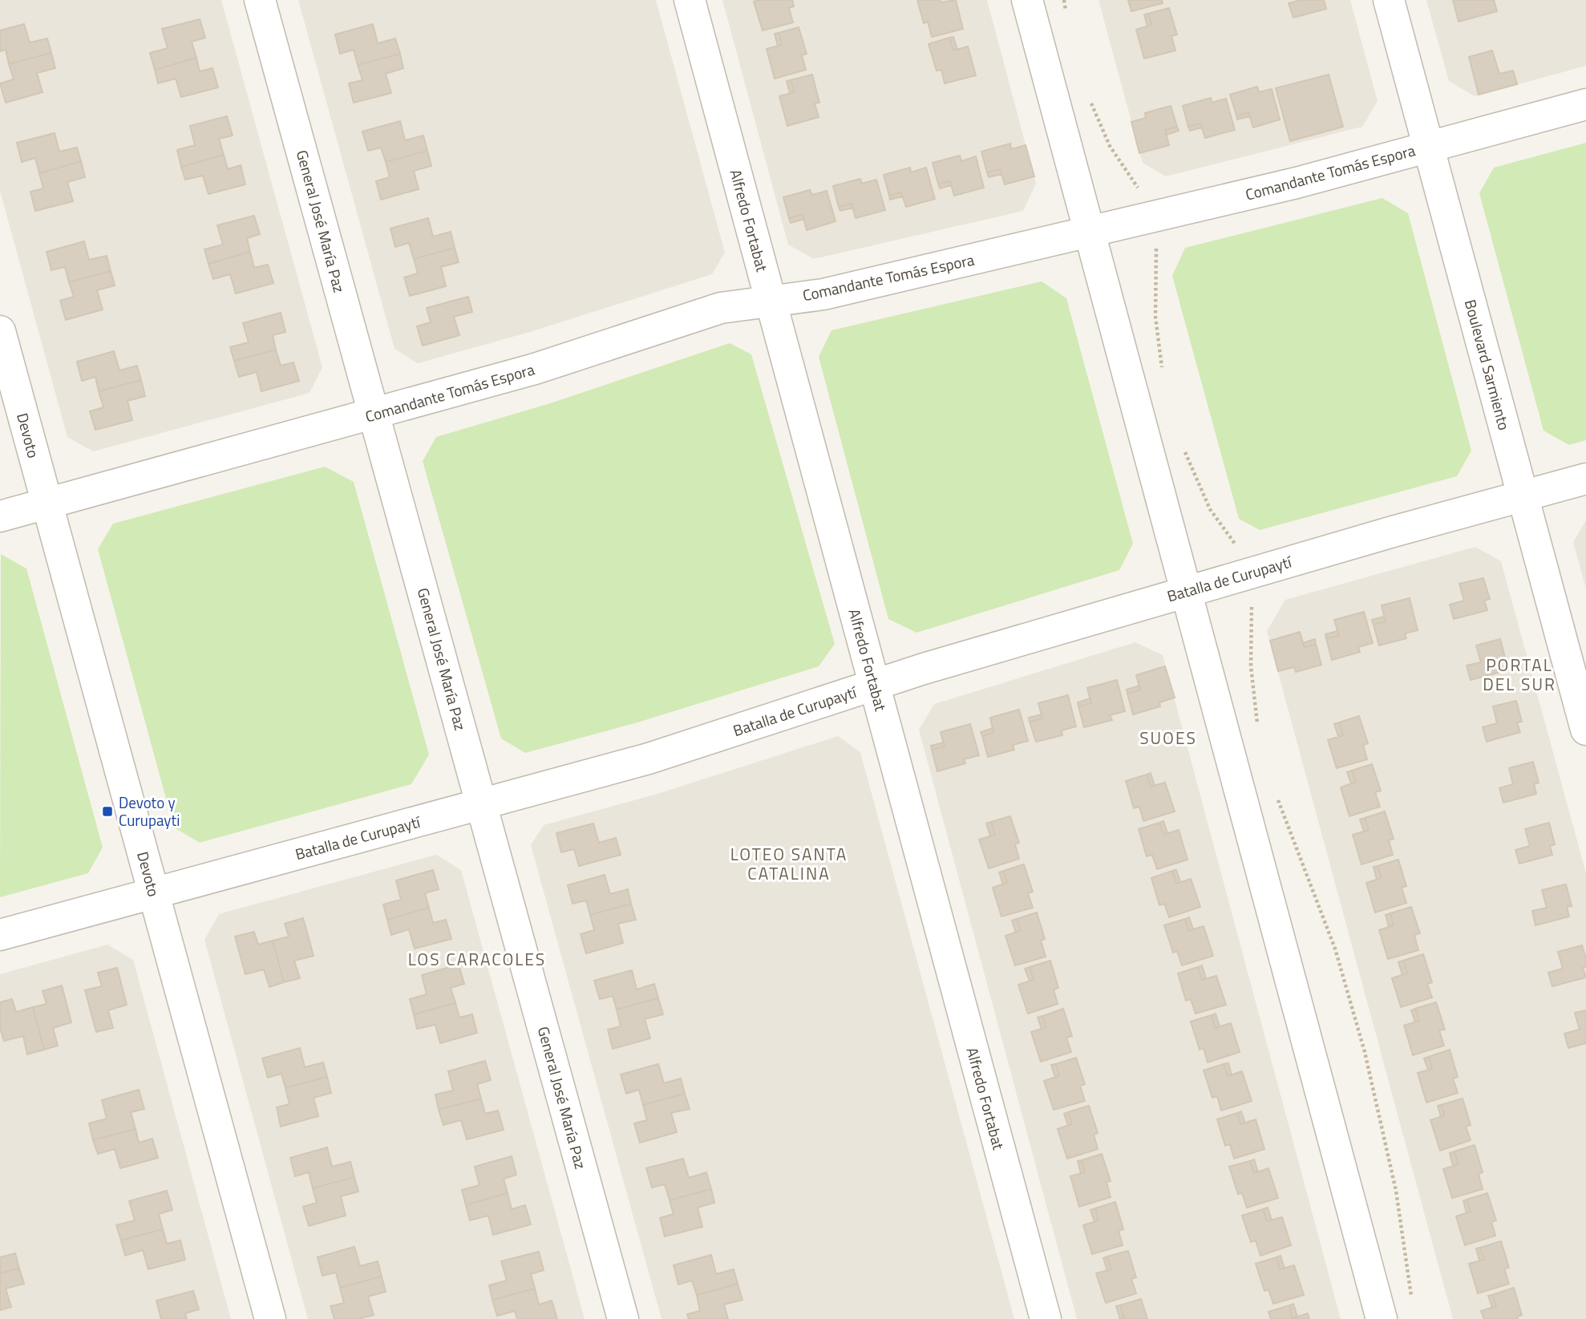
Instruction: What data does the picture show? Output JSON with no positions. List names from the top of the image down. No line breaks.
{"streets":{"street":["Comandante Tomás Espora","Alfredo Fortabat","General José María Paz","Boulevard Sarmiento","Devoto","Batalla de Curupaytí"]},"crossings":[["Comandante Tomás Espora","Alfredo Fortabat"],["Comandante Tomás Espora","General José María Paz"],["Comandante Tomás Espora","Boulevard Sarmiento"],["Comandante Tomás Espora","Devoto"],["Alfredo Fortabat","Batalla de Curupaytí"],["General José María Paz","Batalla de Curupaytí"],["Boulevard Sarmiento","Batalla de Curupaytí"],["Devoto","Batalla de Curupaytí"]],"districts":["PORTAL DEL SUR","SUOES","LOTEO SANTA CATALINA","LOS CARACOLES"],"places":{"transit":["Devoto y Curupayti"]}}
